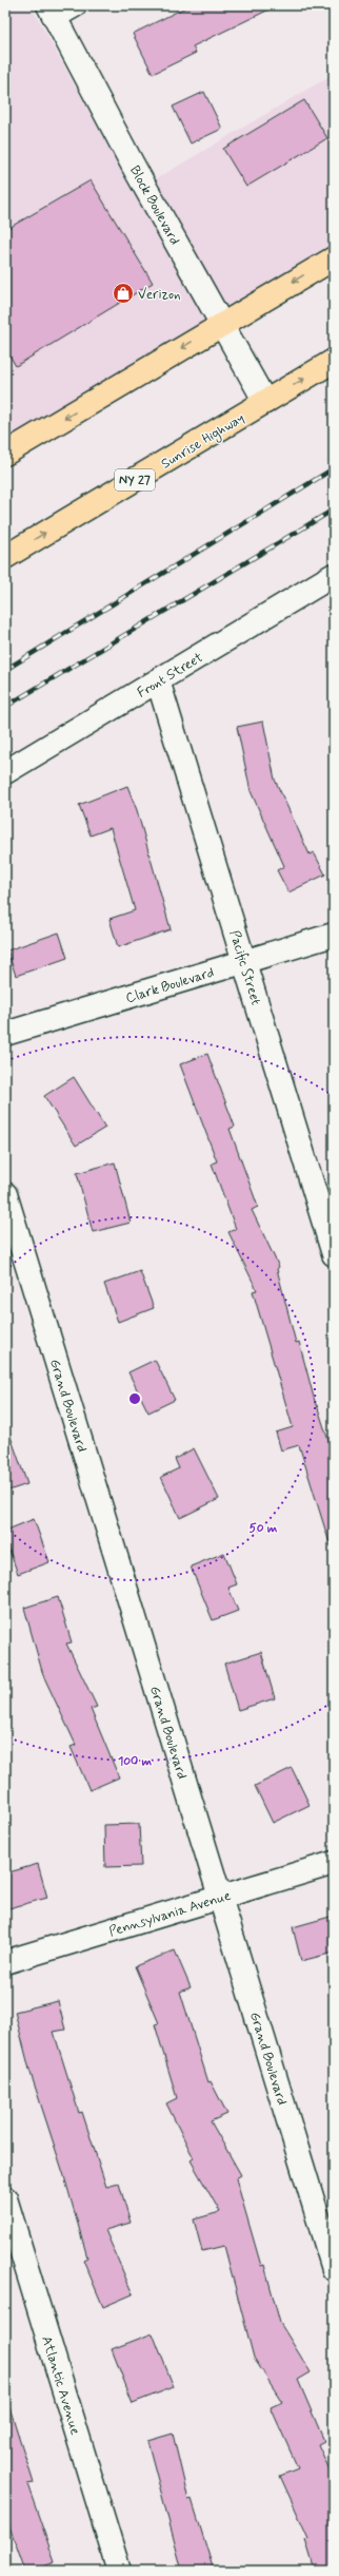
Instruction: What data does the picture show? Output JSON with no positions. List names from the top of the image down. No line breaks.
{"streets":{"highway":["Sunrise Highway","NY 27"],"street":["Block Boulevard","Front Street","Pacific Street","Clark Boulevard","Grand Boulevard","Pennsylvania Avenue","Atlantic Avenue"]},"crossings":[["Block Boulevard","Sunrise Highway"],["Front Street","Pacific Street"],["Pacific Street","Clark Boulevard"],["Grand Boulevard","Pennsylvania Avenue"]],"places":{"shop":["Verizon"]},"rings":["50 m","100 m"]}
